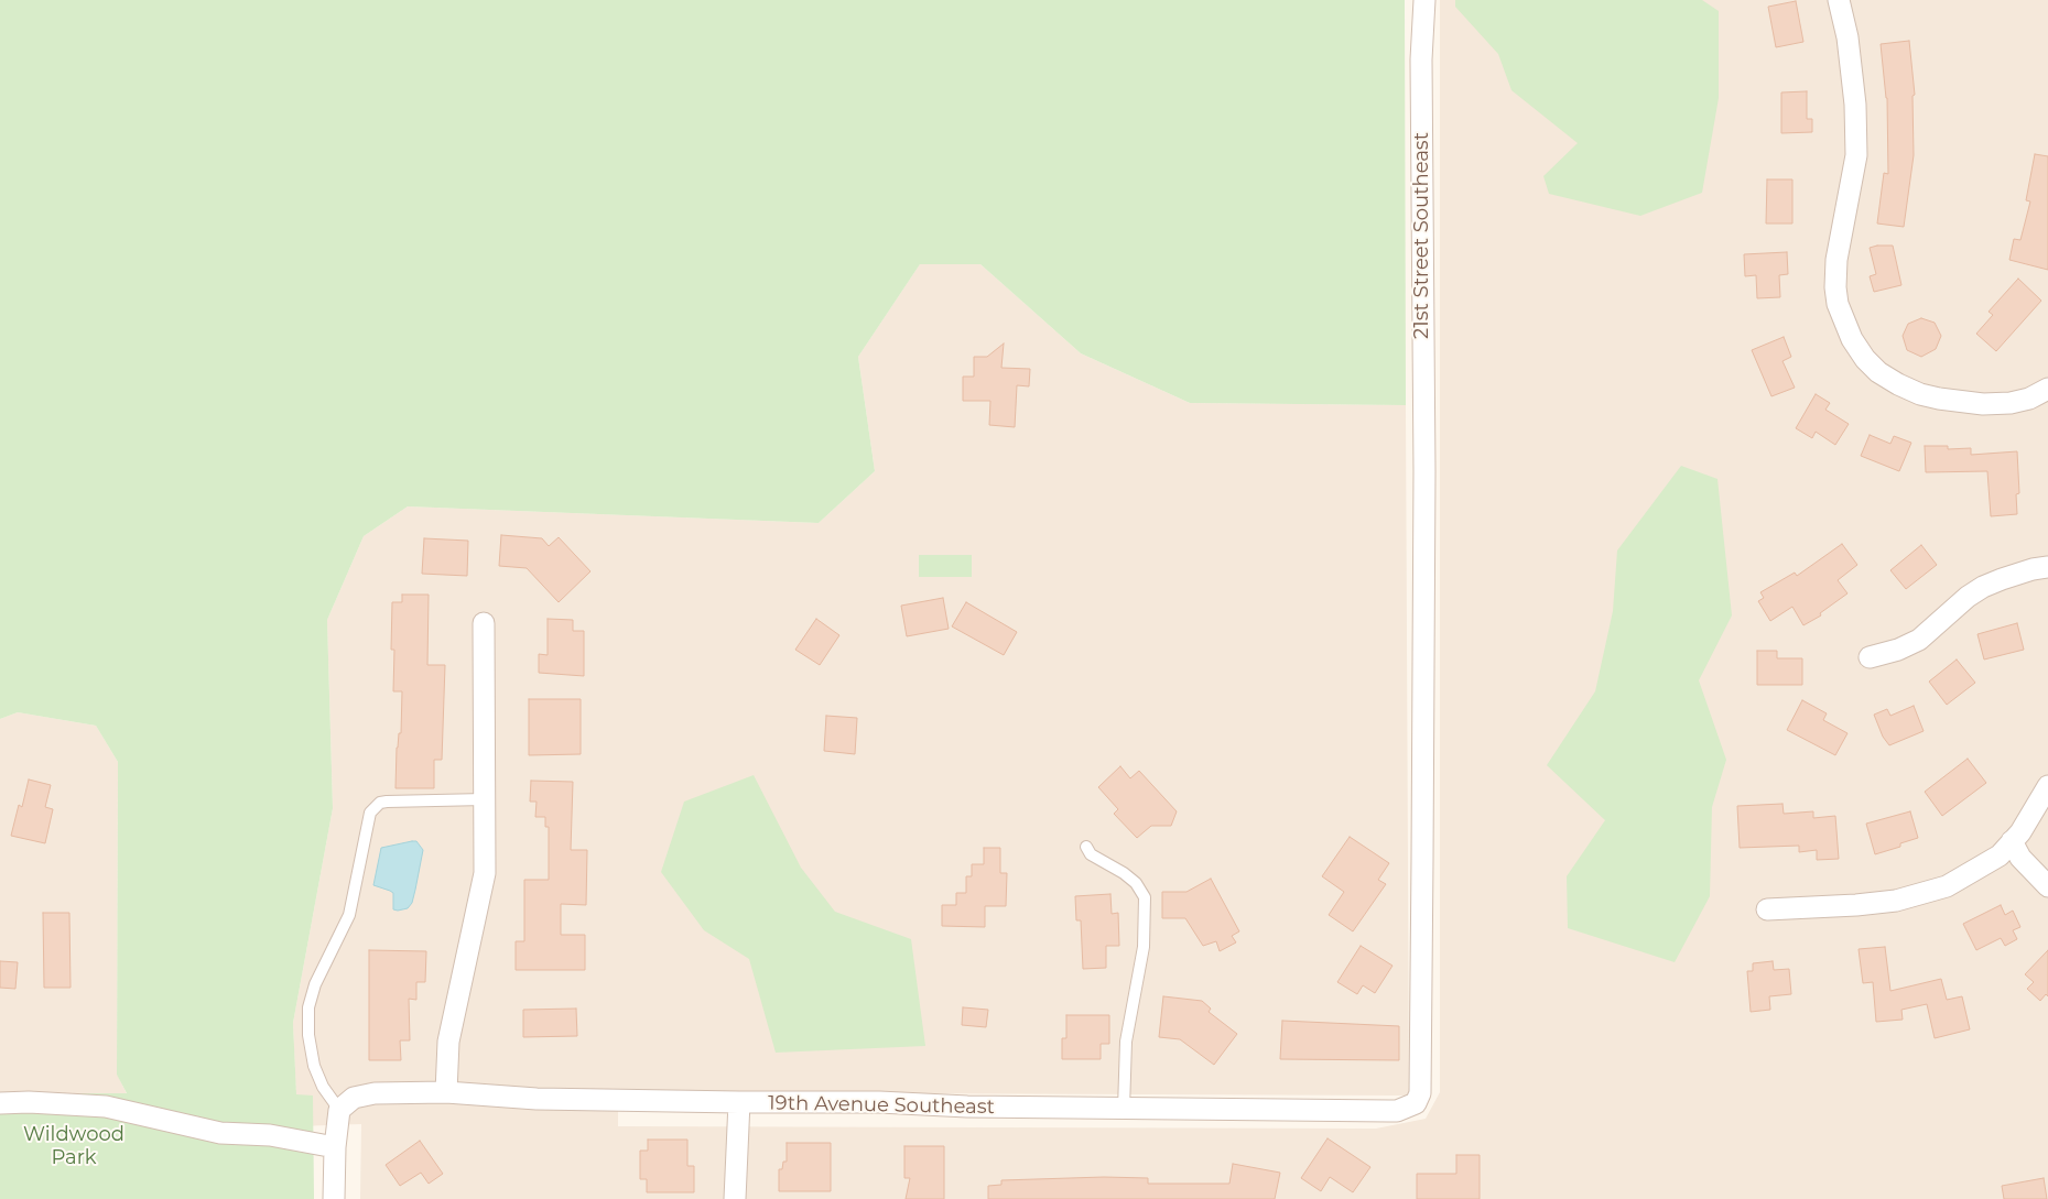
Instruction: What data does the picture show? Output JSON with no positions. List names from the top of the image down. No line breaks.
{"streets":{"street":["21st Street Southeast","19th Avenue Southeast"]},"crossings":[["21st Street Southeast","19th Avenue Southeast"]],"parks":["Wildwood Park"]}
